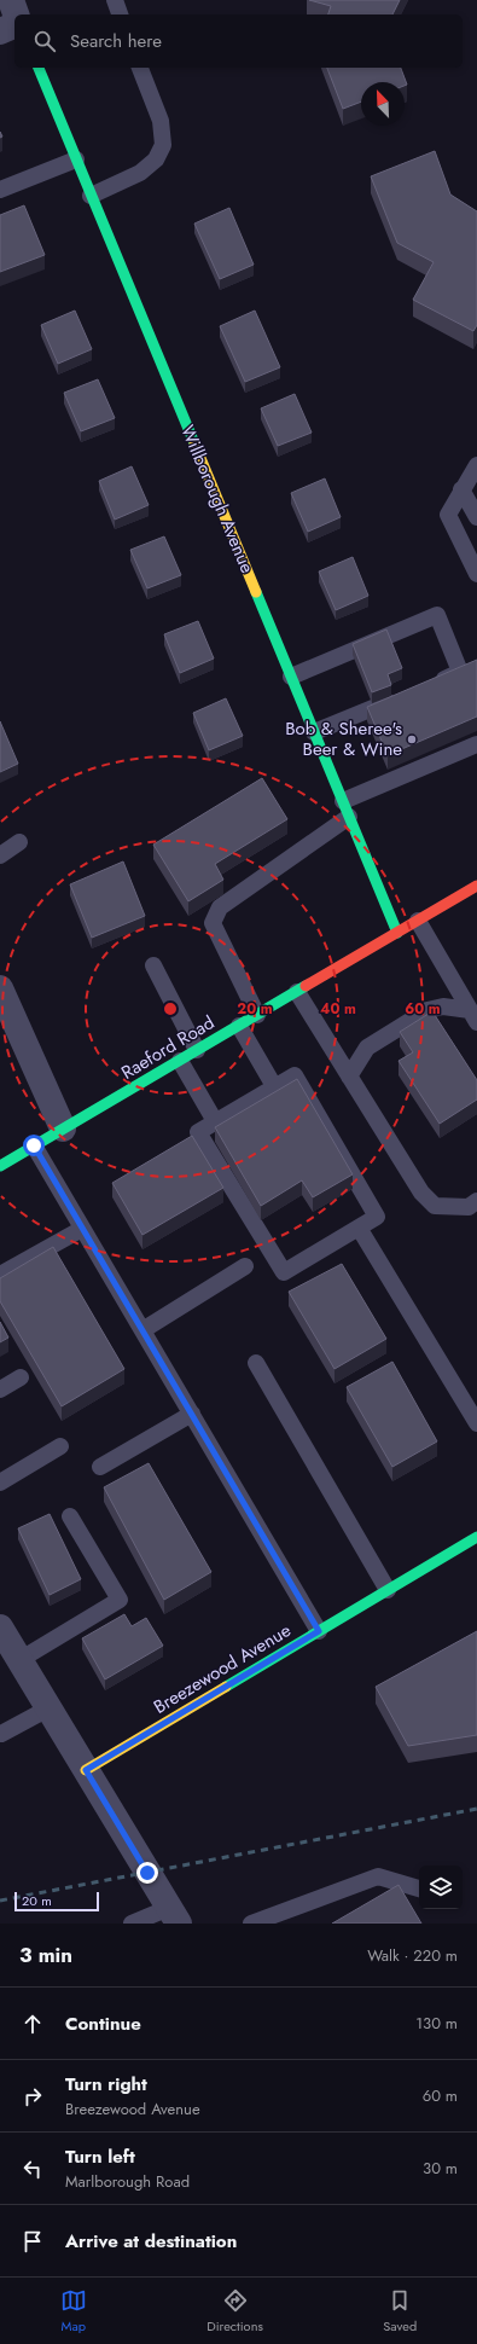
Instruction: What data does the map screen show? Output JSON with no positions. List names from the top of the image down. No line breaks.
{"streets":{"street":["Willborough Avenue","Raeford Road","Breezewood Avenue"]},"crossings":[["Willborough Avenue","Raeford Road"]],"places":["Bob & Sheree's Beer & Wine"],"scale_bar":"20 m","north":"top left","page":{"search":"Search here","scale":"20 m","heading":["3 min","Walk · 220 m"],"list":[["Continue","130 m"],["Turn right","Breezewood Avenue","60 m"],["Turn left","Marlborough Road","30 m"],"Arrive at destination"],"nav":["Map","Directions","Saved"]},"rings":["20 m","40 m","60 m"]}
